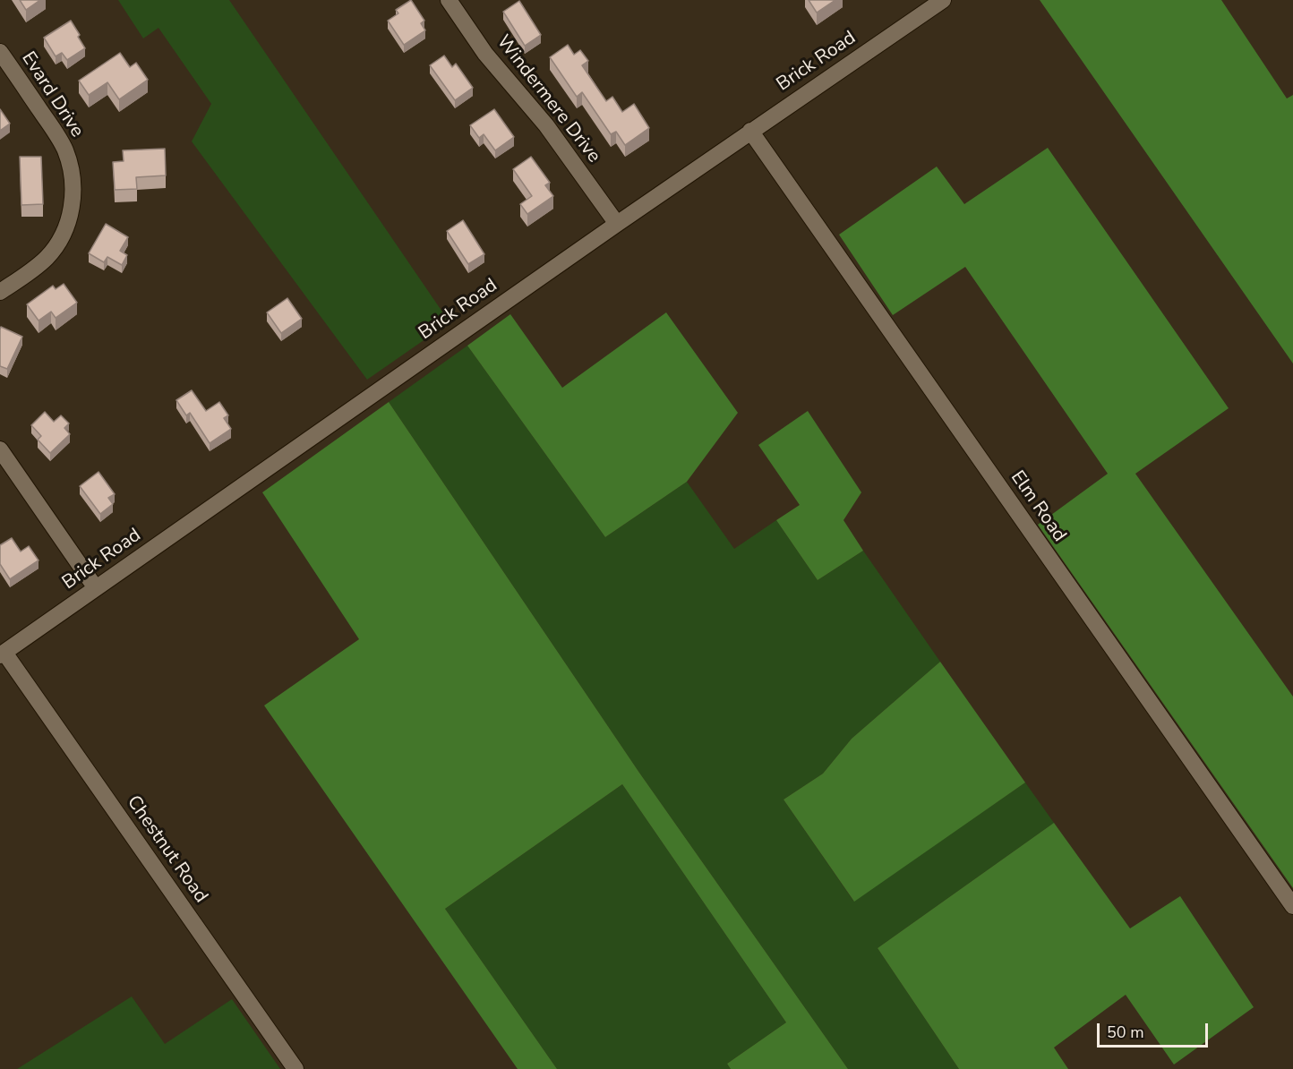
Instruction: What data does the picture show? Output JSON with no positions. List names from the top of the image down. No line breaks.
{"streets":{"street":["Brick Road","Evard Drive","Windermere Drive","Elm Road","Chestnut Road"]},"crossings":[["Brick Road","Windermere Drive"],["Brick Road","Elm Road"],["Brick Road","Chestnut Road"]],"scale_bar":"50 m"}
